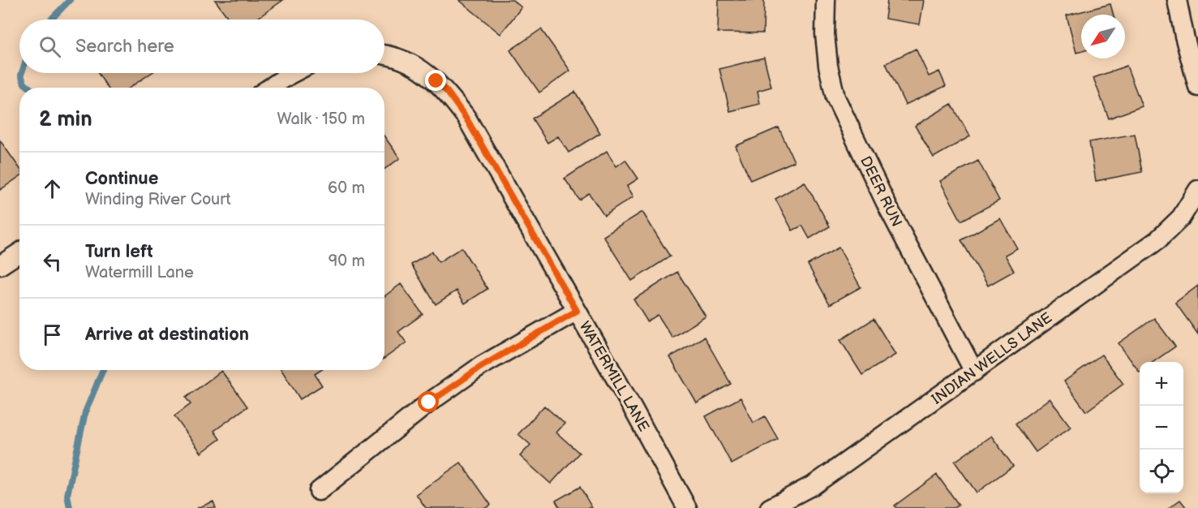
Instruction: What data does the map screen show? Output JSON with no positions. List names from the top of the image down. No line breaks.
{"streets":{"street":["DEER RUN","INDIAN WELLS LANE","WATERMILL LANE"]},"crossings":[["DEER RUN","INDIAN WELLS LANE"]],"north":"bottom left","page":{"search":"Search here","heading":["2 min","Walk · 150 m"],"list":[["Continue","Winding River Court","60 m"],["Turn left","Watermill Lane","90 m"],"Arrive at destination"],"map_buttons":["+","−"]}}
